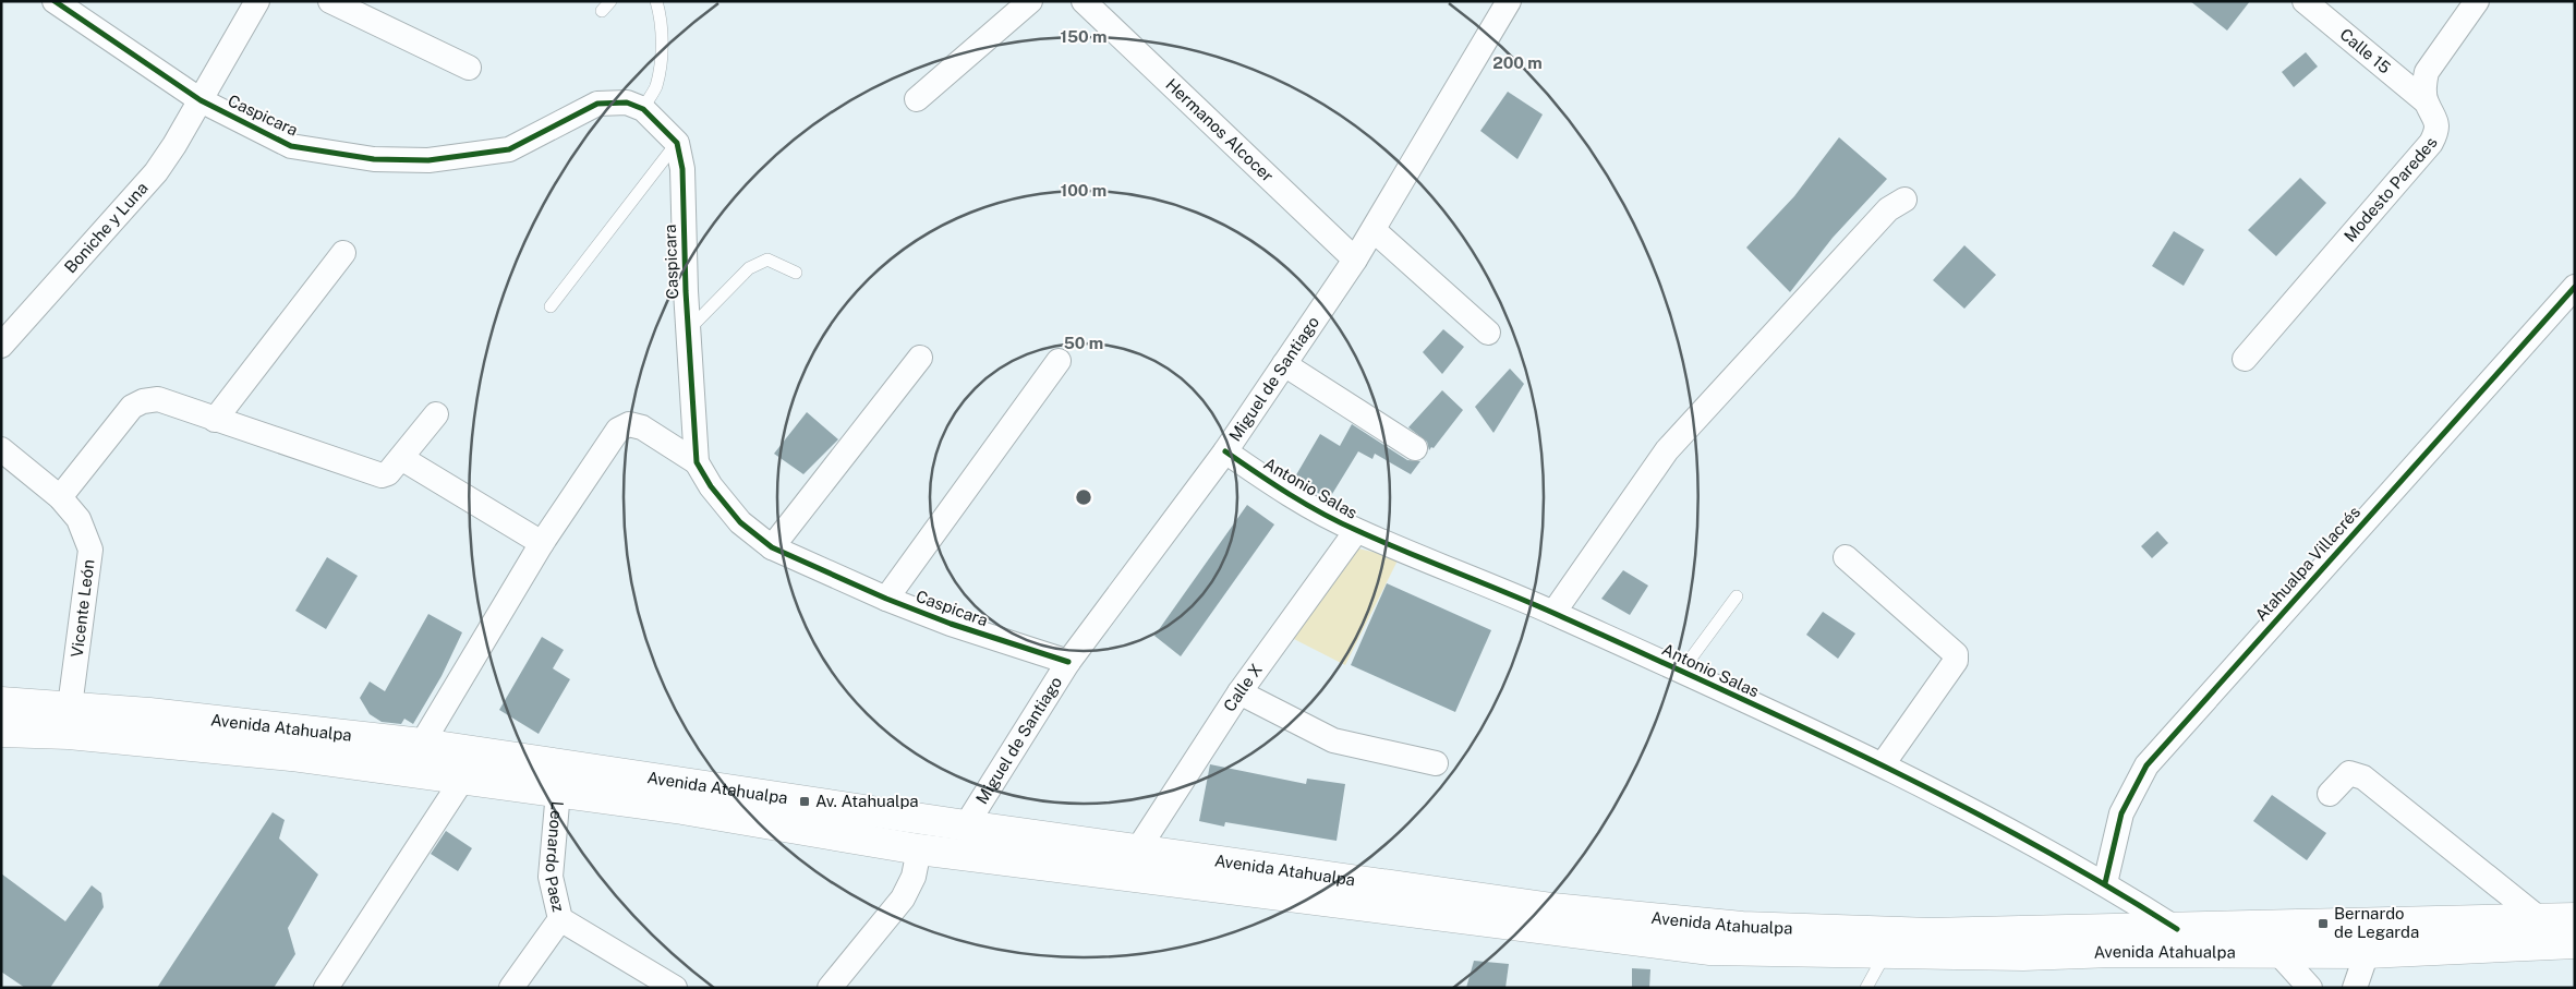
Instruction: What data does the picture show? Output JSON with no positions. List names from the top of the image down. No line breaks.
{"streets":{"highway":["Avenida Atahualpa"],"street":["Calle 15","Caspicara","Hermanos Alcocer","Modesto Paredes","Boniche y Luna","Miguel de Santiago","Antonio Salas","Atahualpa Villacrés","Vicente León","Calle X","Leonardo Paez"]},"crossings":[["Calle 15","Modesto Paredes"],["Caspicara","Boniche y Luna"],["Caspicara","Miguel de Santiago"],["Hermanos Alcocer","Miguel de Santiago"],["Miguel de Santiago","Antonio Salas"],["Miguel de Santiago","Avenida Atahualpa"],["Antonio Salas","Atahualpa Villacrés"],["Antonio Salas","Calle X"],["Antonio Salas","Avenida Atahualpa"],["Vicente León","Avenida Atahualpa"],["Calle X","Avenida Atahualpa"],["Avenida Atahualpa","Leonardo Paez"]],"places":{"transit":["Av. Atahualpa","Bernardo de Legarda"]},"rings":["150 m","200 m","100 m","50 m"]}
